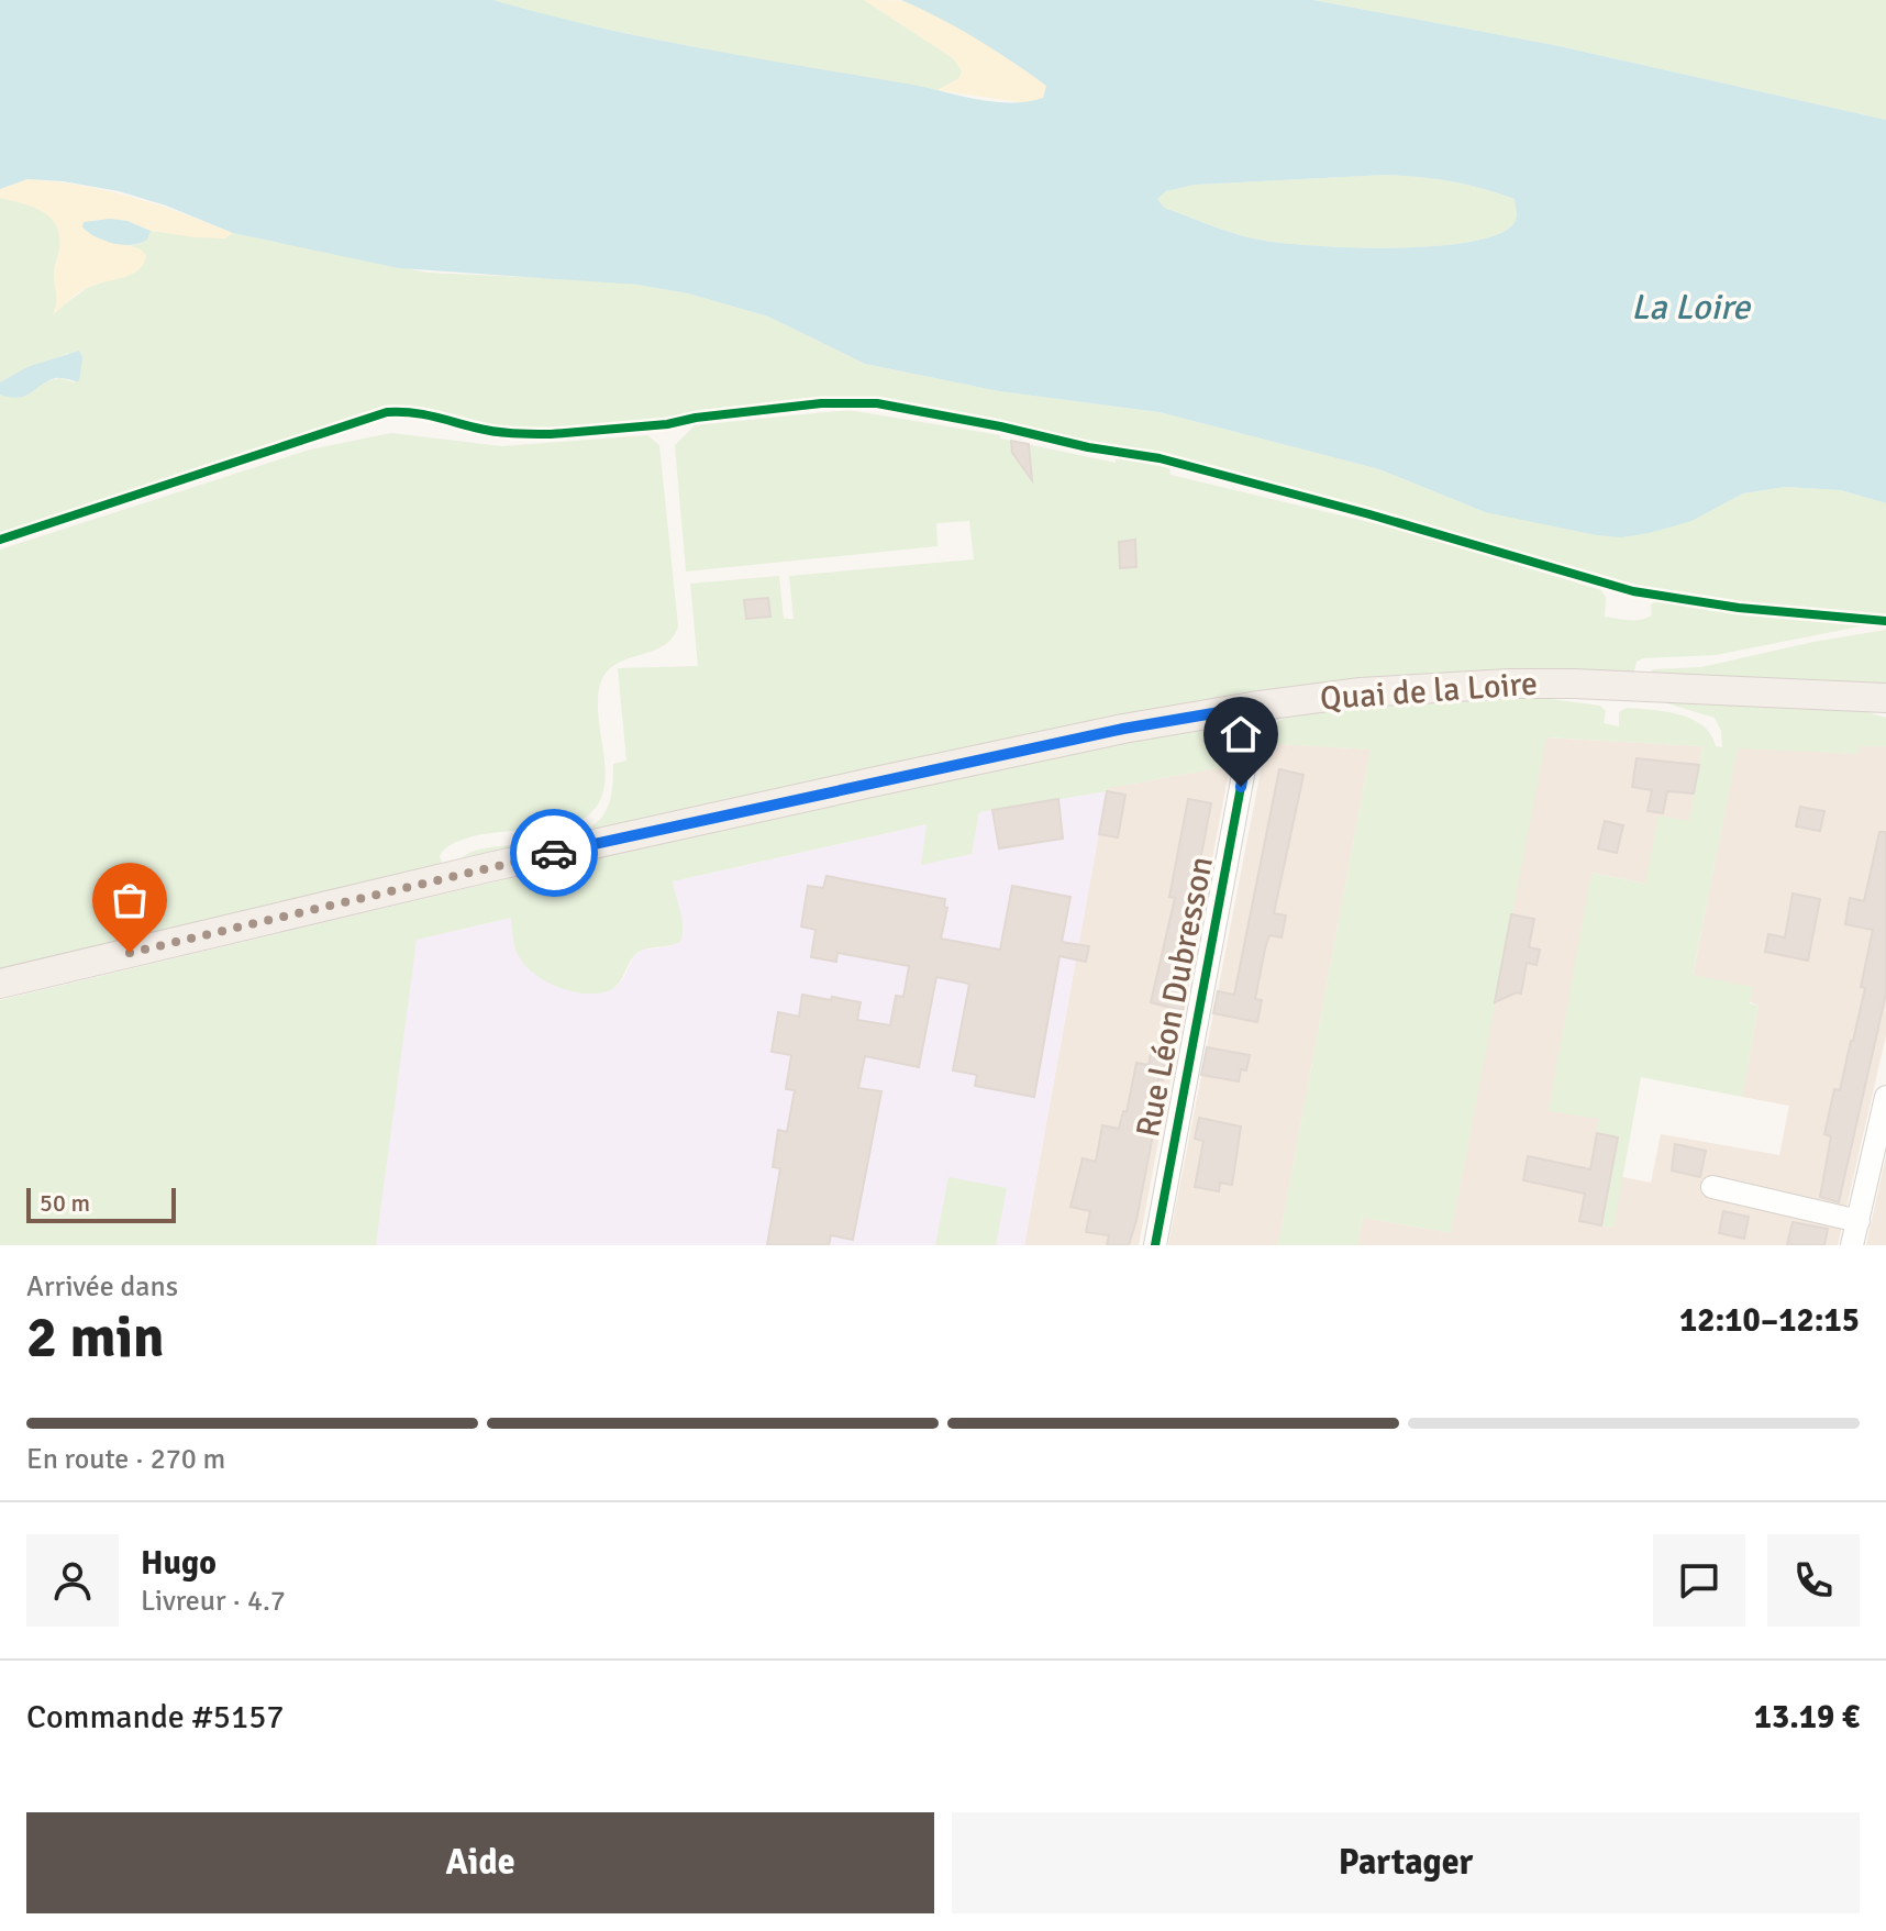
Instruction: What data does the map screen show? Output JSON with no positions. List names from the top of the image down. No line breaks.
{"streets":{"main road":["Quai de la Loire"],"street":["Rue Léon Dubresson"]},"crossings":[["Quai de la Loire","Rue Léon Dubresson"]],"water":["La Loire"],"scale_bar":"50 m","page":{"scale":"50 m","heading":["2 min","Arrivée dans","12:10–12:15"],"panel":["Hugo","Livreur · 4.7","Commande #5157","13.19 €"],"bar":"En route · 270 m","buttons":["Aide","Partager"]}}
